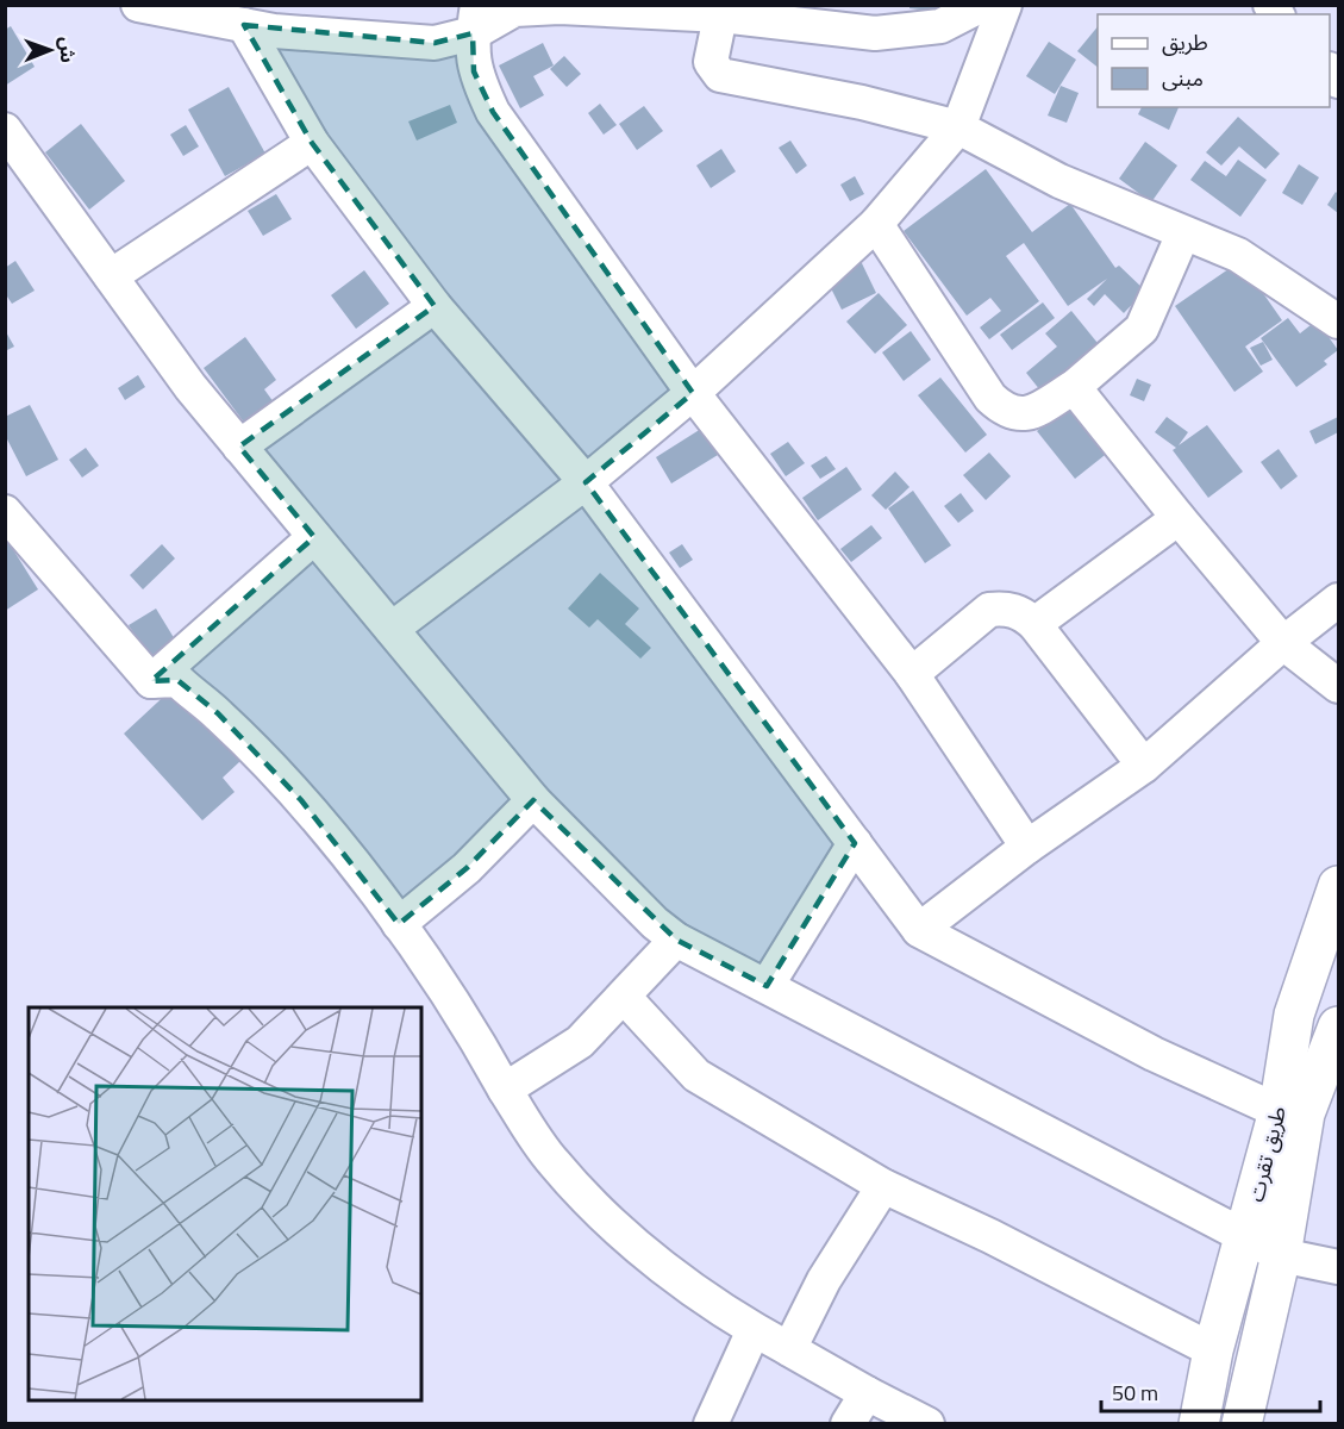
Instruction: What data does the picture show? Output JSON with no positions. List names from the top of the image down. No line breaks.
{"streets":{"main road":["طريق تقرت"]},"legend":["طريق","مبنى"],"scale_bar":"50 m","north":"right"}
